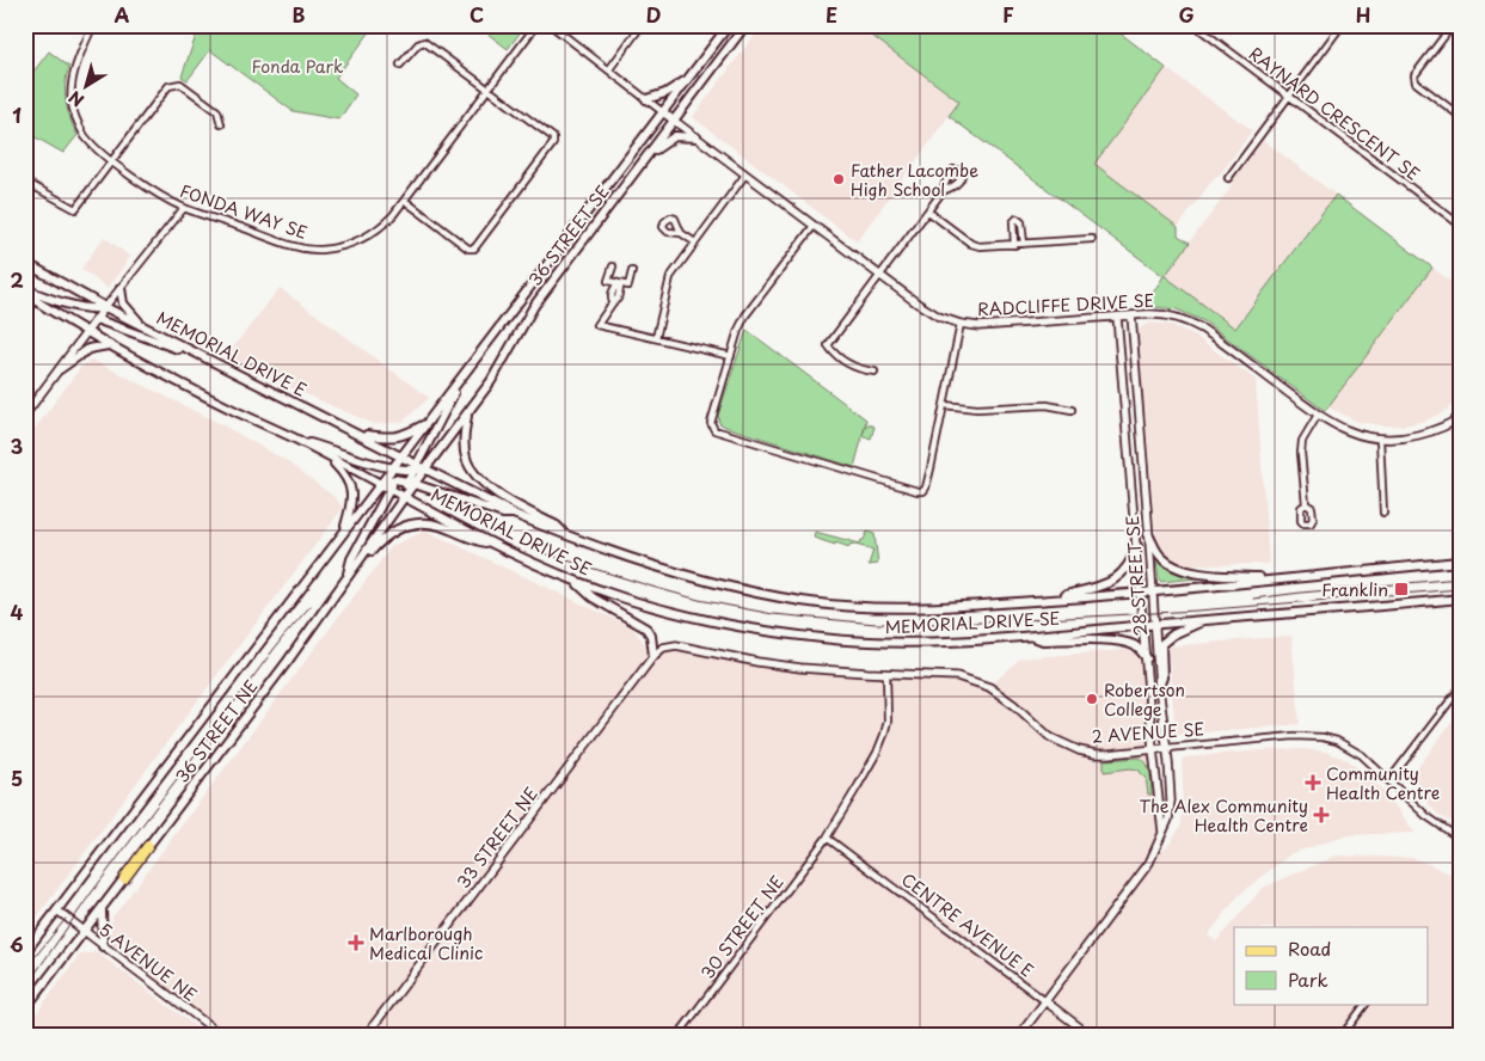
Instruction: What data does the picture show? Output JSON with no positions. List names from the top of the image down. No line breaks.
{"streets":{"main road":["36 STREET SE","MEMORIAL DRIVE E","MEMORIAL DRIVE SE","36 STREET NE"],"street":["RAYNARD CRESCENT SE","FONDA WAY SE","RADCLIFFE DRIVE SE","28 STREET SE","2 AVENUE SE","33 STREET NE","CENTRE AVENUE E","30 STREET NE","5 AVENUE NE"]},"crossings":[["36 STREET SE","RADCLIFFE DRIVE SE"],["36 STREET SE","MEMORIAL DRIVE E"],["36 STREET SE","MEMORIAL DRIVE SE"],["36 STREET SE","36 STREET NE"],["RADCLIFFE DRIVE SE","28 STREET SE"],["MEMORIAL DRIVE E","MEMORIAL DRIVE SE"],["MEMORIAL DRIVE E","36 STREET NE"],["MEMORIAL DRIVE SE","28 STREET SE"],["MEMORIAL DRIVE SE","36 STREET NE"],["28 STREET SE","2 AVENUE SE"],["28 STREET SE","CENTRE AVENUE E"],["36 STREET NE","5 AVENUE NE"],["2 AVENUE SE","33 STREET NE"],["2 AVENUE SE","30 STREET NE"],["CENTRE AVENUE E","30 STREET NE"]],"parks":["Fonda Park"],"places":{"other":["Father Lacombe High School","Robertson College"],"transit":["Franklin"],"health":["Community Health Centre","The Alex Community Health Centre","Marlborough Medical Clinic"]},"legend":["Road","Park"],"north":"bottom left","grid":{"columns":["A","B","C","D","E","F","G","H"],"rows":["1","2","3","4","5","6"]}}
